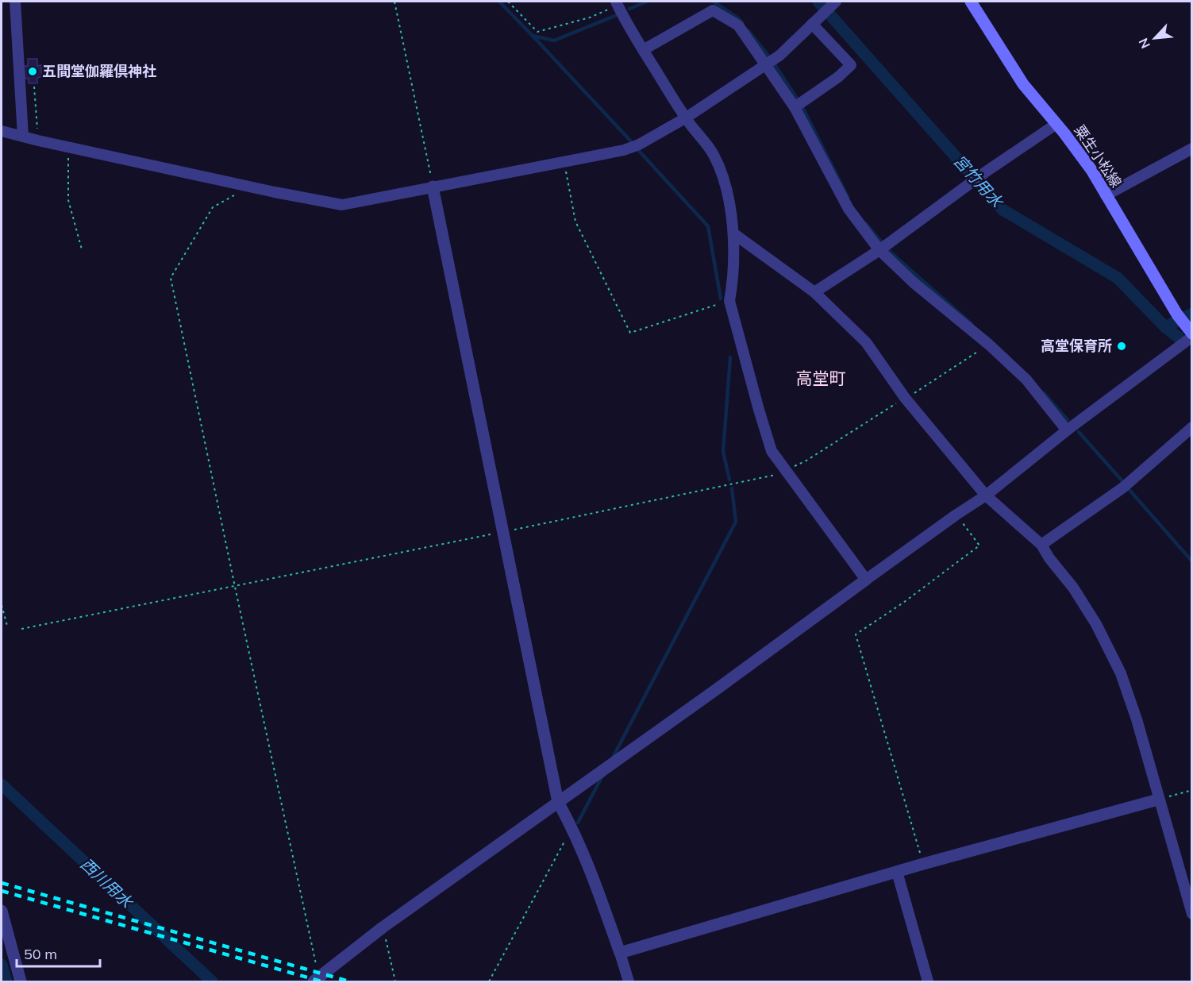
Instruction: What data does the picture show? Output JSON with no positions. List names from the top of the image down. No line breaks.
{"streets":{"main road":["粟生小松線"]},"districts":["高堂町"],"water":["宮竹用水","西川用水"],"places":["五間堂伽羅倶神社","高堂保育所"],"scale_bar":"50 m","north":"bottom left"}
